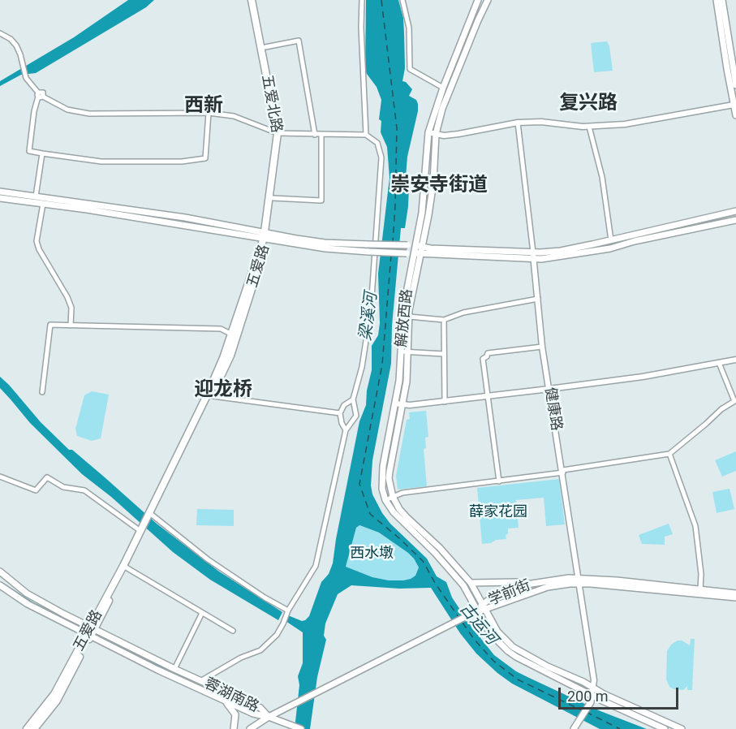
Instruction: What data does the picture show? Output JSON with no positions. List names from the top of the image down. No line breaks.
{"streets":{"main road":["五爱北路","五爱路","解放西路","学前街","蓉湖南路"],"street":["健康路"]},"crossings":[["五爱北路","五爱路"],["五爱路","蓉湖南路"],["解放西路","健康路"],["解放西路","学前街"],["健康路","学前街"],["学前街","蓉湖南路"]],"districts":["复兴路","西新","崇安寺街道","迎龙桥"],"water":["梁溪河","古运河"],"parks":["薛家花园","西水墩"],"scale_bar":"200 m"}
